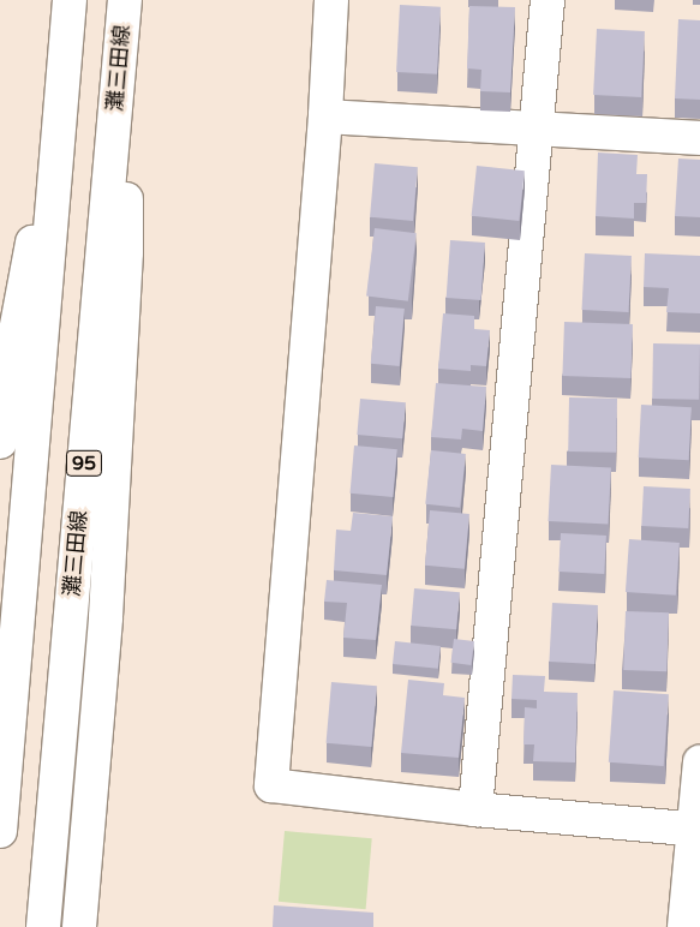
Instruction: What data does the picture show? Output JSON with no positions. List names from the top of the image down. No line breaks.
{"streets":{"main road":["灘三田線","95"]},"crossings":[["灘三田線","95"]]}
